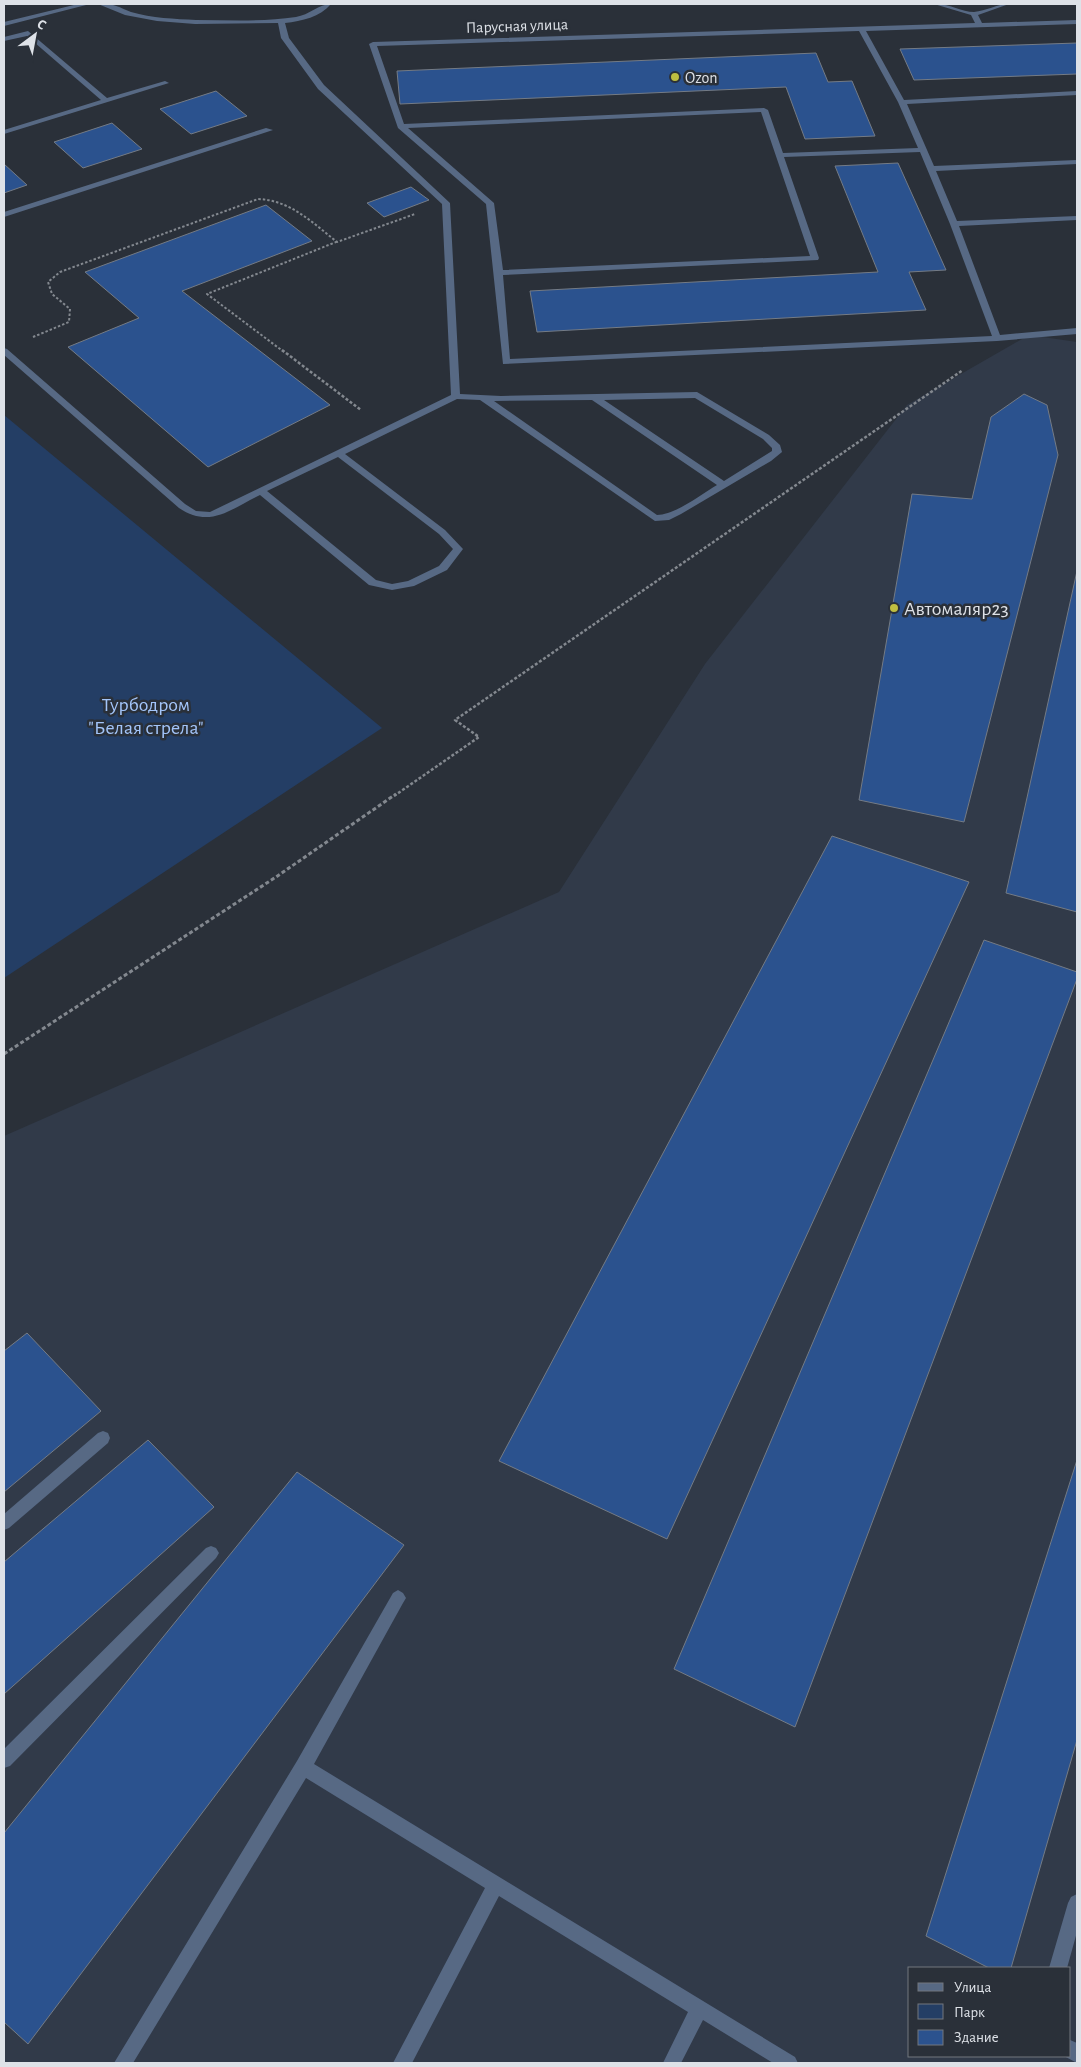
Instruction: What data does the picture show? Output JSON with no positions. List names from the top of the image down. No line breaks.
{"streets":{"street":["Парусная улица"]},"parks":["Турбодром \"Белая стрела\""],"places":["Ozon","Автомаляр23"],"legend":["Улица","Парк","Здание"],"north":"top right"}
